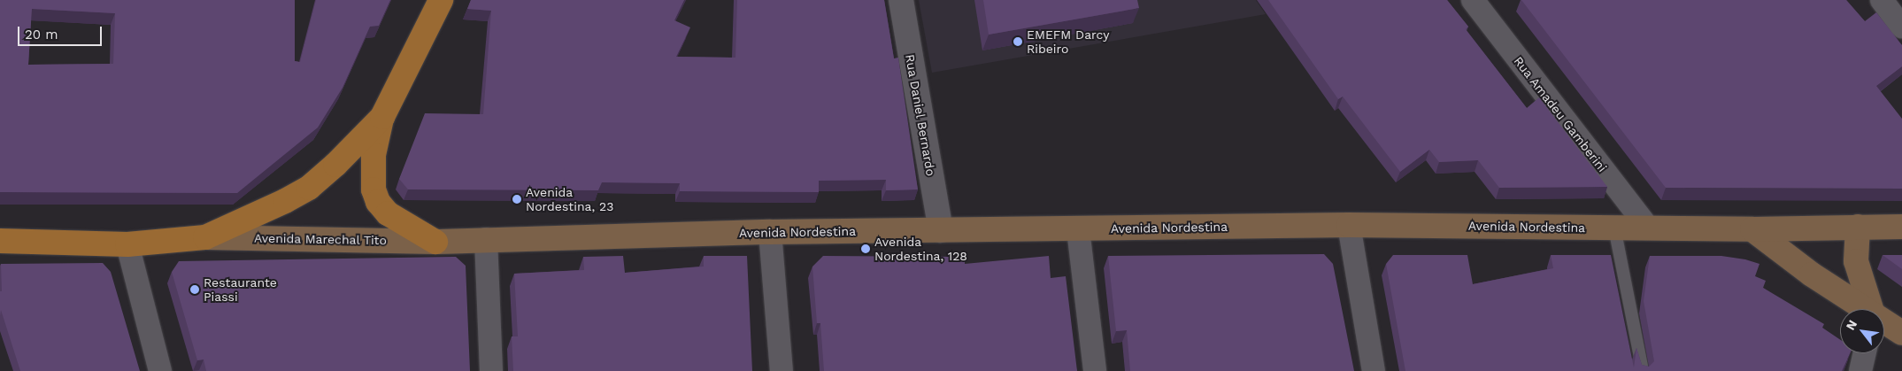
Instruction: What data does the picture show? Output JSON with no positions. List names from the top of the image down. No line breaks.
{"streets":{"main road":["Avenida Nordestina","Avenida Marechal Tito"],"street":["Rua Amadeu Gamberini","Rua Daniel Bernardo"]},"crossings":[["Rua Amadeu Gamberini","Avenida Nordestina"],["Rua Daniel Bernardo","Avenida Nordestina"],["Avenida Nordestina","Avenida Marechal Tito"]],"places":["EMEFM Darcy Ribeiro","Avenida Nordestina, 23","Avenida Nordestina, 128","Restaurante Piassi"],"scale_bar":"20 m","north":"top left"}
